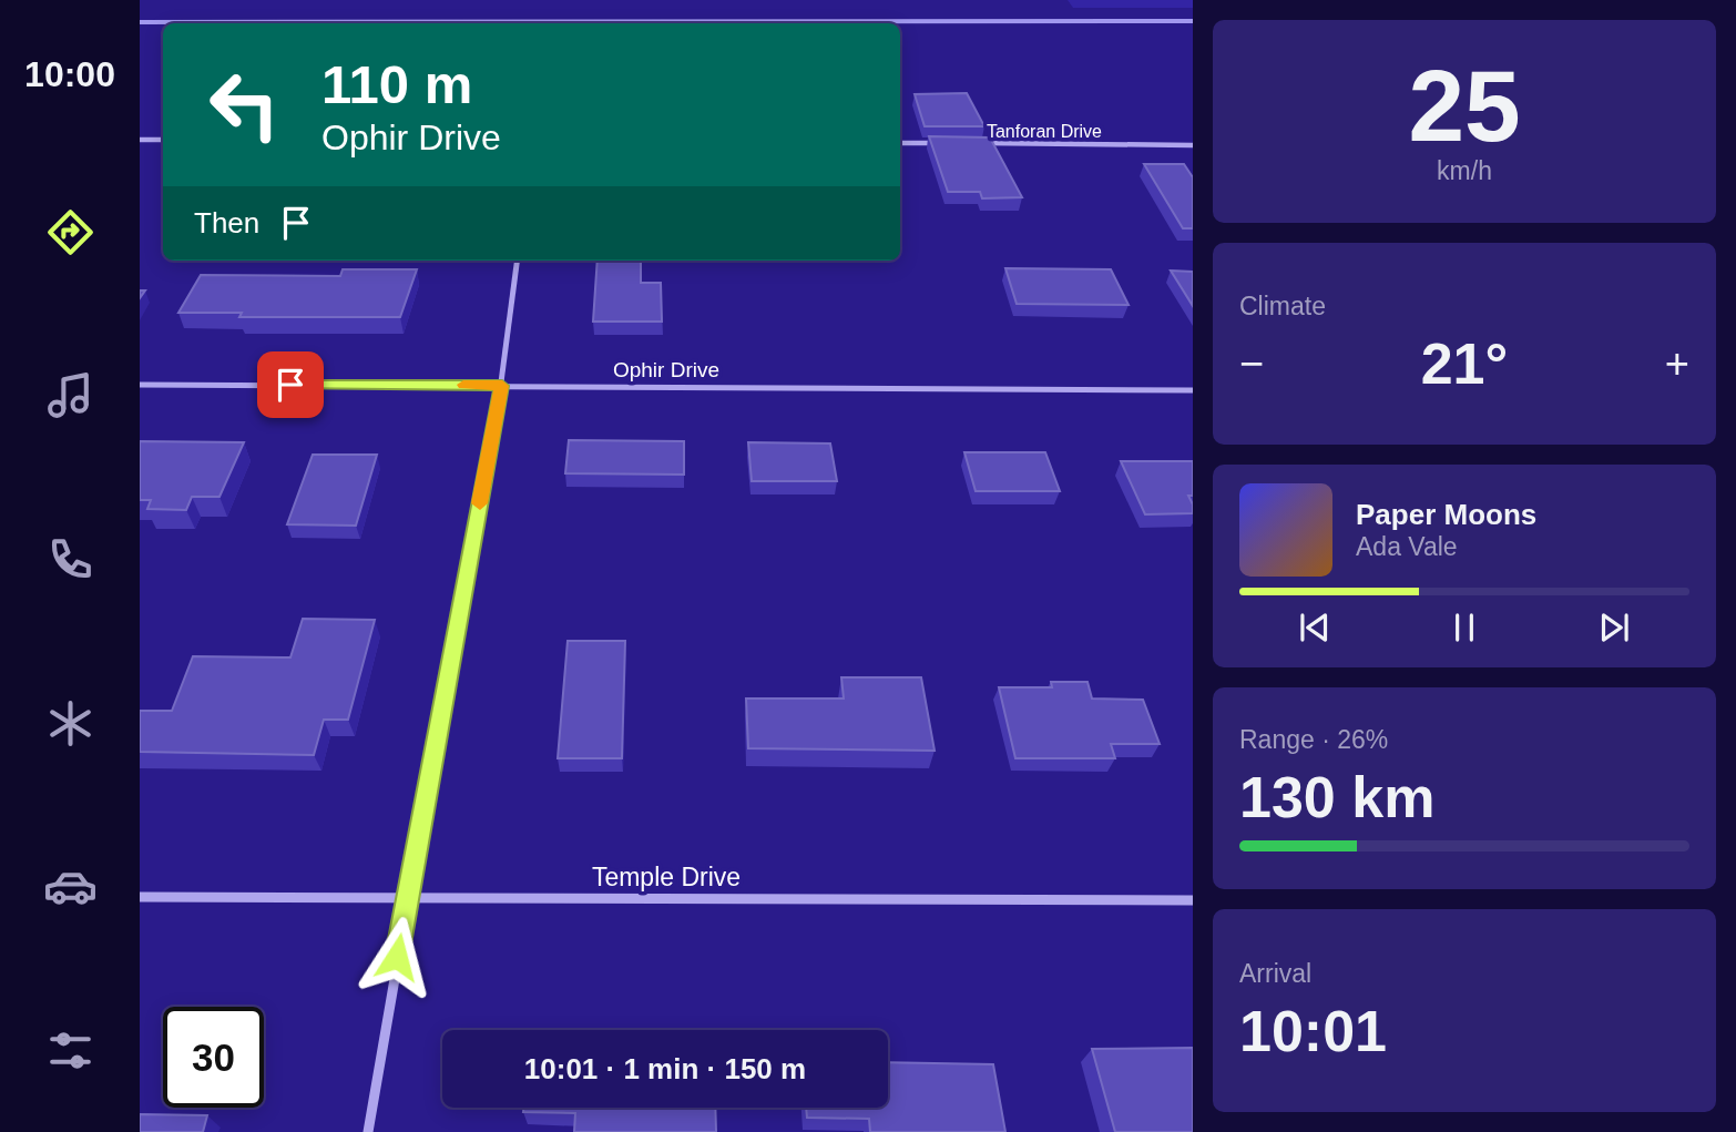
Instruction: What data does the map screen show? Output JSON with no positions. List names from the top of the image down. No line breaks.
{"streets":{"street":["Tanforan Drive","Ophir Drive","Temple Drive"]},"page":{"tabs":"10:00","tile":[["25","km/h"],"Climate",["Range · 26%","130 km"],["Arrival","10:01"]],"turn":["110 m","Ophir Drive"],"then":"Then","heat":["−","21°","+"],"song":["Paper Moons","Ada Vale"],"limit":"30","trip":"10:01 · 1 min · 150 m"}}
